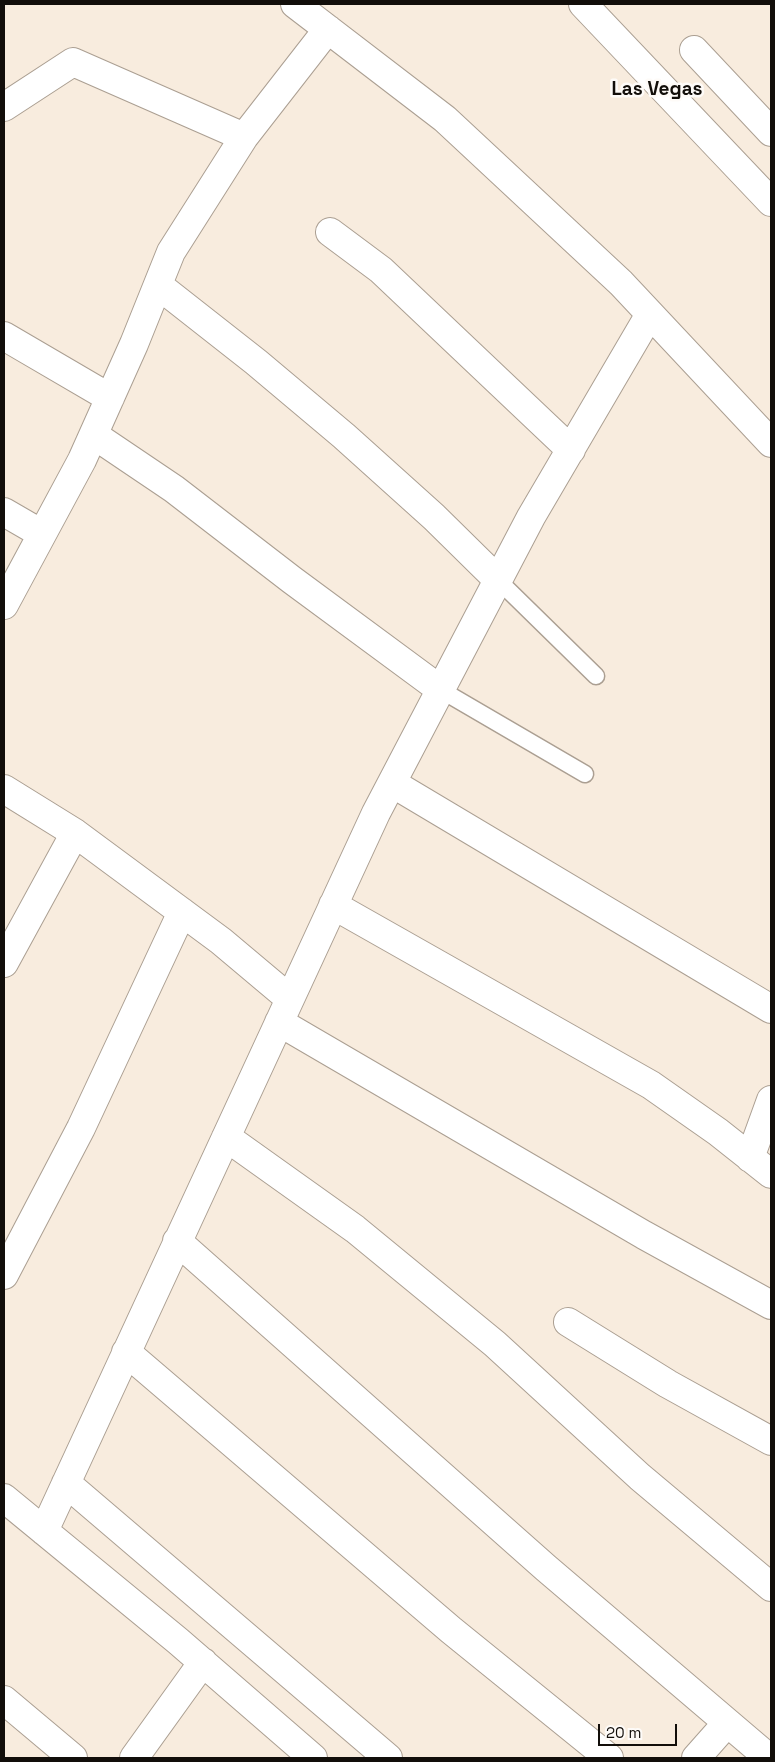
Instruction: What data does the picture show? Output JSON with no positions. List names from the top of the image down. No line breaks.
{"districts":["Las Vegas"],"scale_bar":"20 m"}
